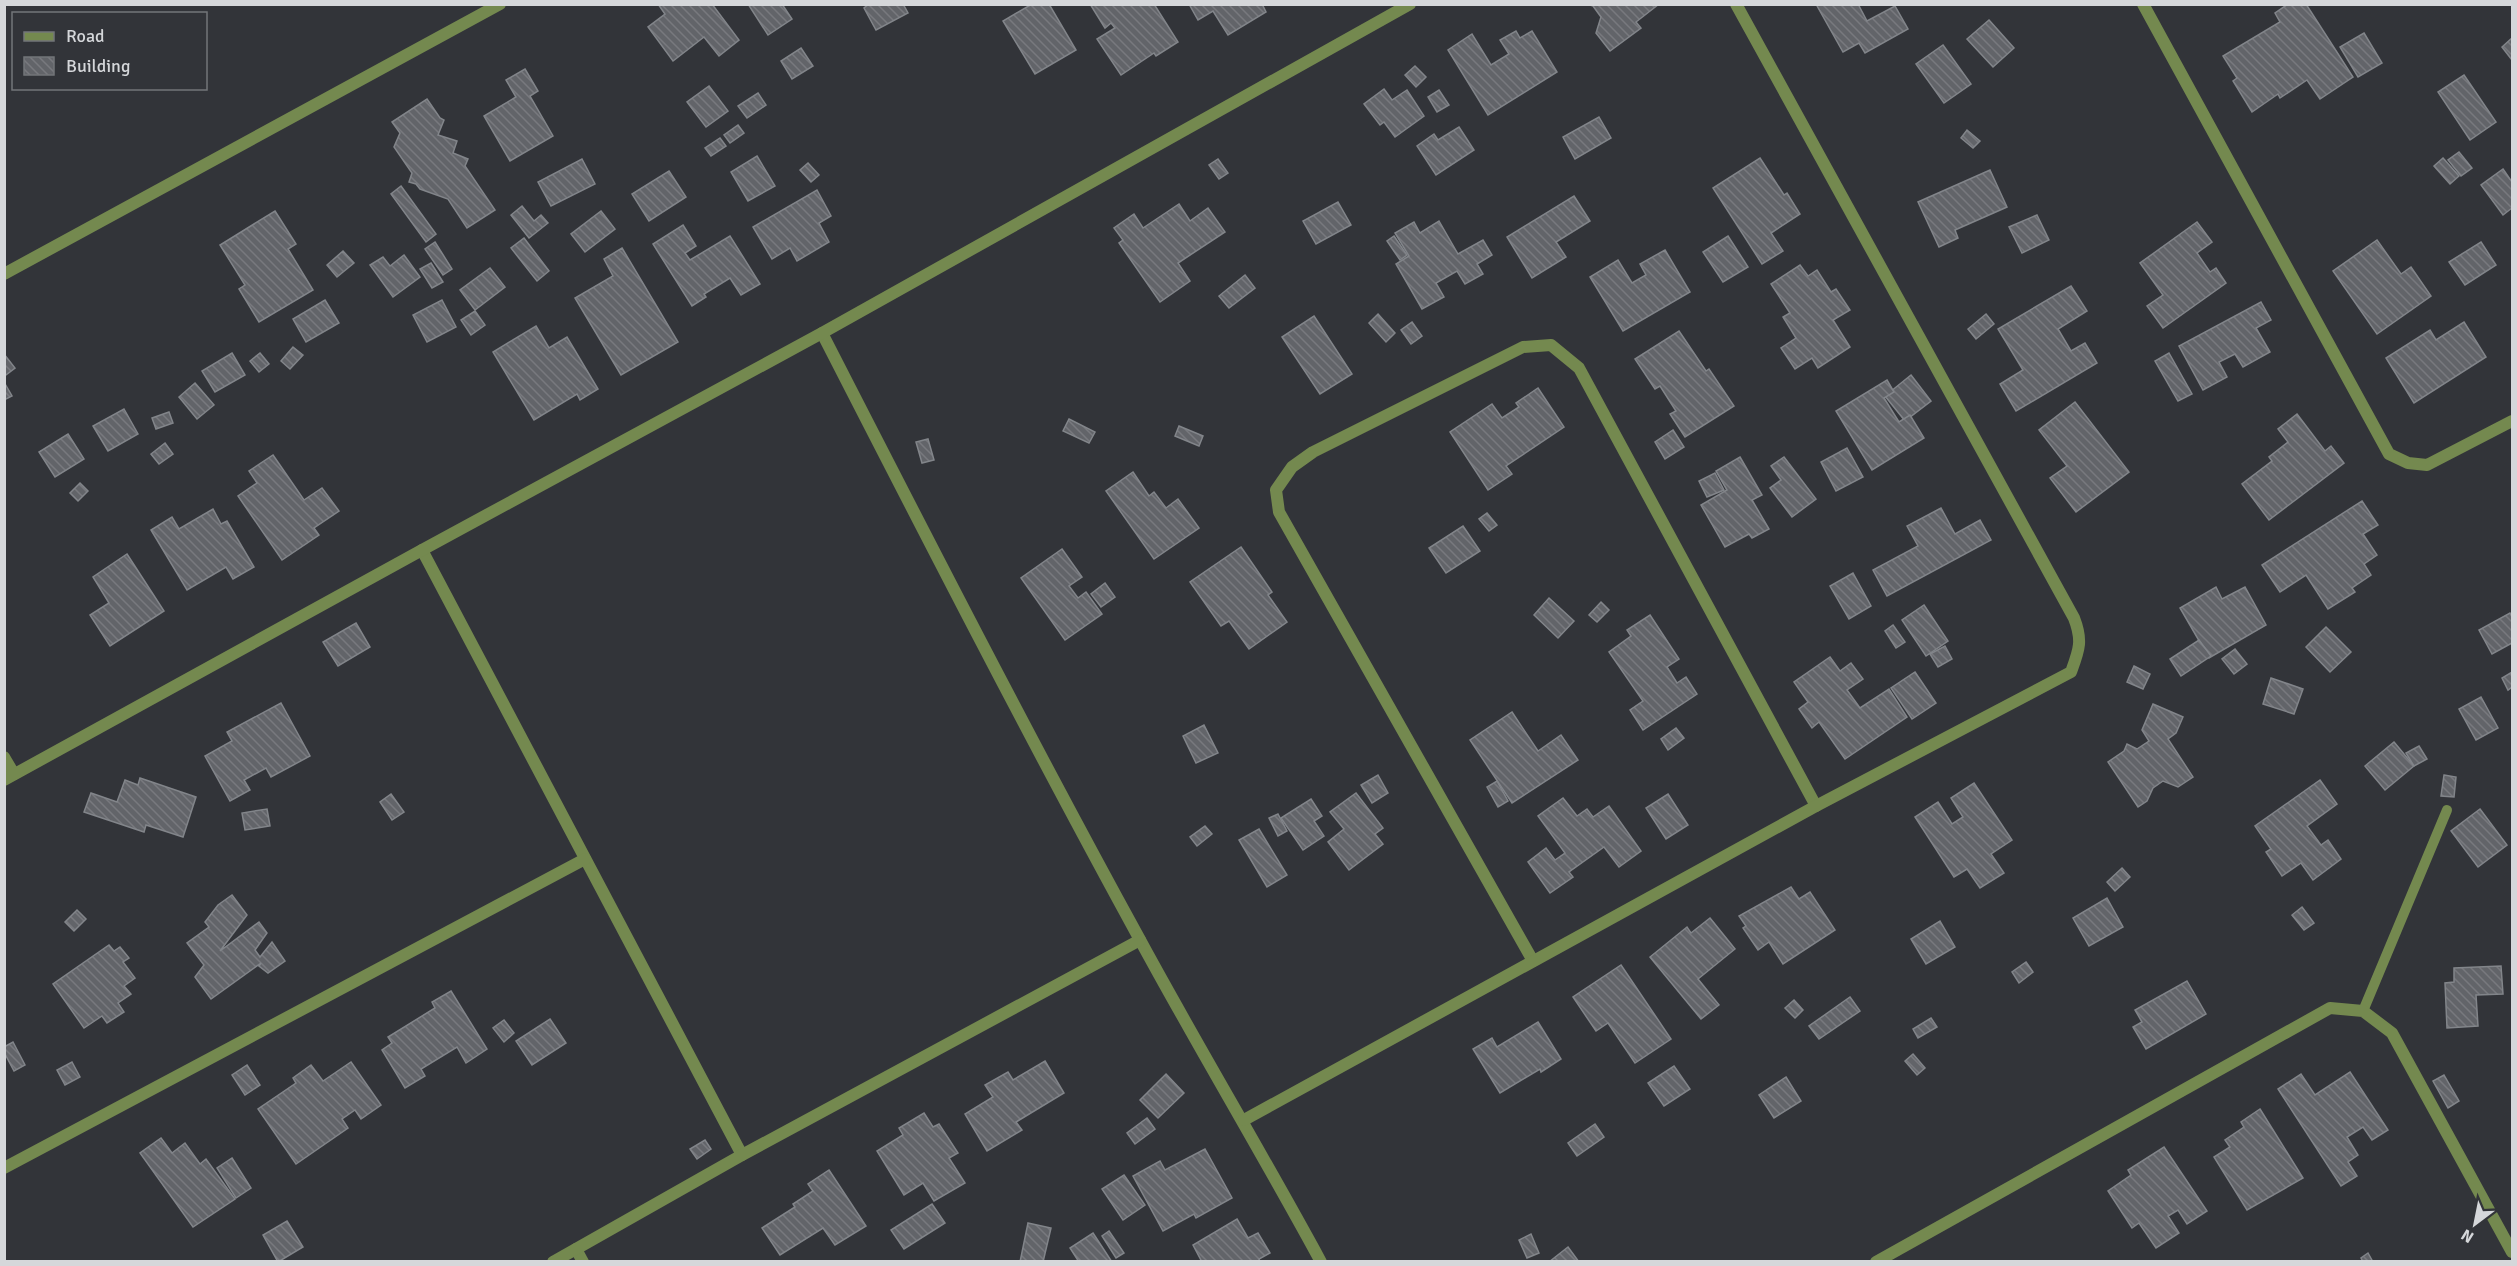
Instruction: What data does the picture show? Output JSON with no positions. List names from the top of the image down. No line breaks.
{"legend":["Road","Building"],"north":"bottom left"}
